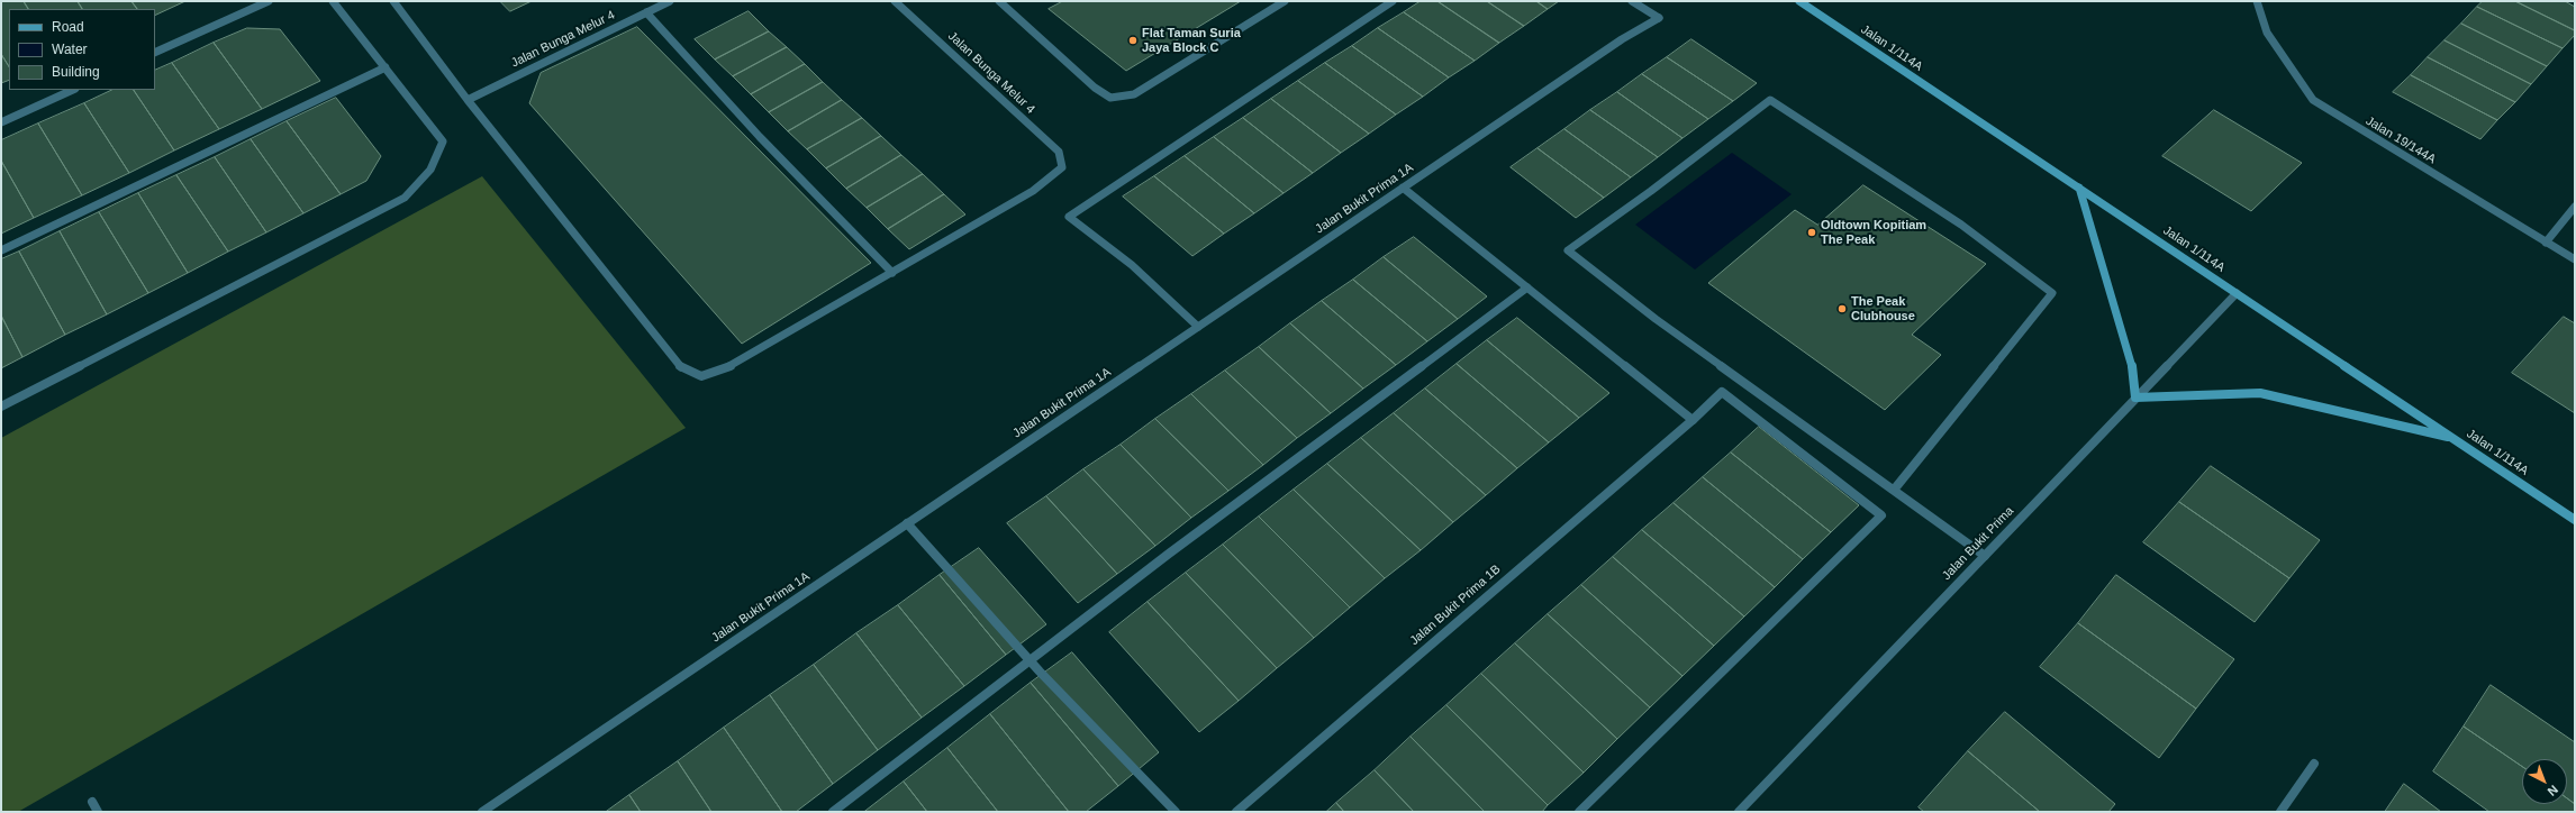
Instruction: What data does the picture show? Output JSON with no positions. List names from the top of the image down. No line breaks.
{"streets":{"street":["Jalan Bunga Melur 4","Jalan 1/114A","Jalan 19/144A","Jalan Bukit Prima 1A","Jalan Bukit Prima","Jalan Bukit Prima 1B"]},"crossings":[["Jalan 1/114A","Jalan Bukit Prima"]],"places":["Flat Taman Suria Jaya Block C","Oldtown Kopitiam The Peak","The Peak Clubhouse"],"legend":["Road","Water","Building"],"north":"bottom right"}
